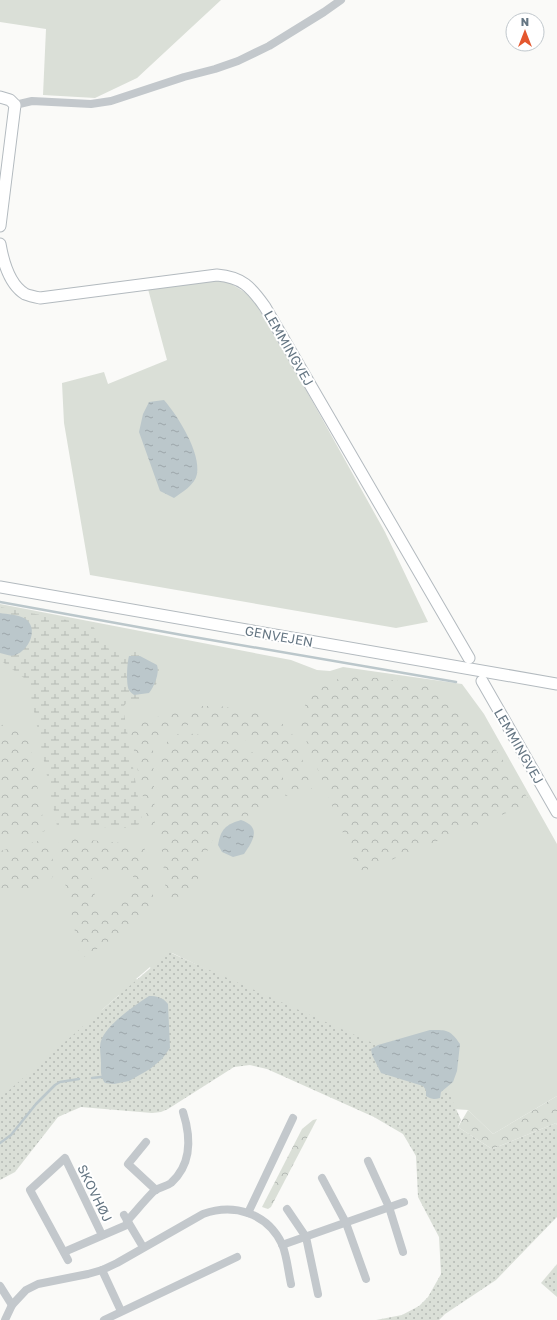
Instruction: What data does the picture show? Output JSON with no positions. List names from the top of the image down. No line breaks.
{"streets":{"street":["LEMMINGVEJ","GENVEJEN","SKOVHØJ"]},"north":"top"}
